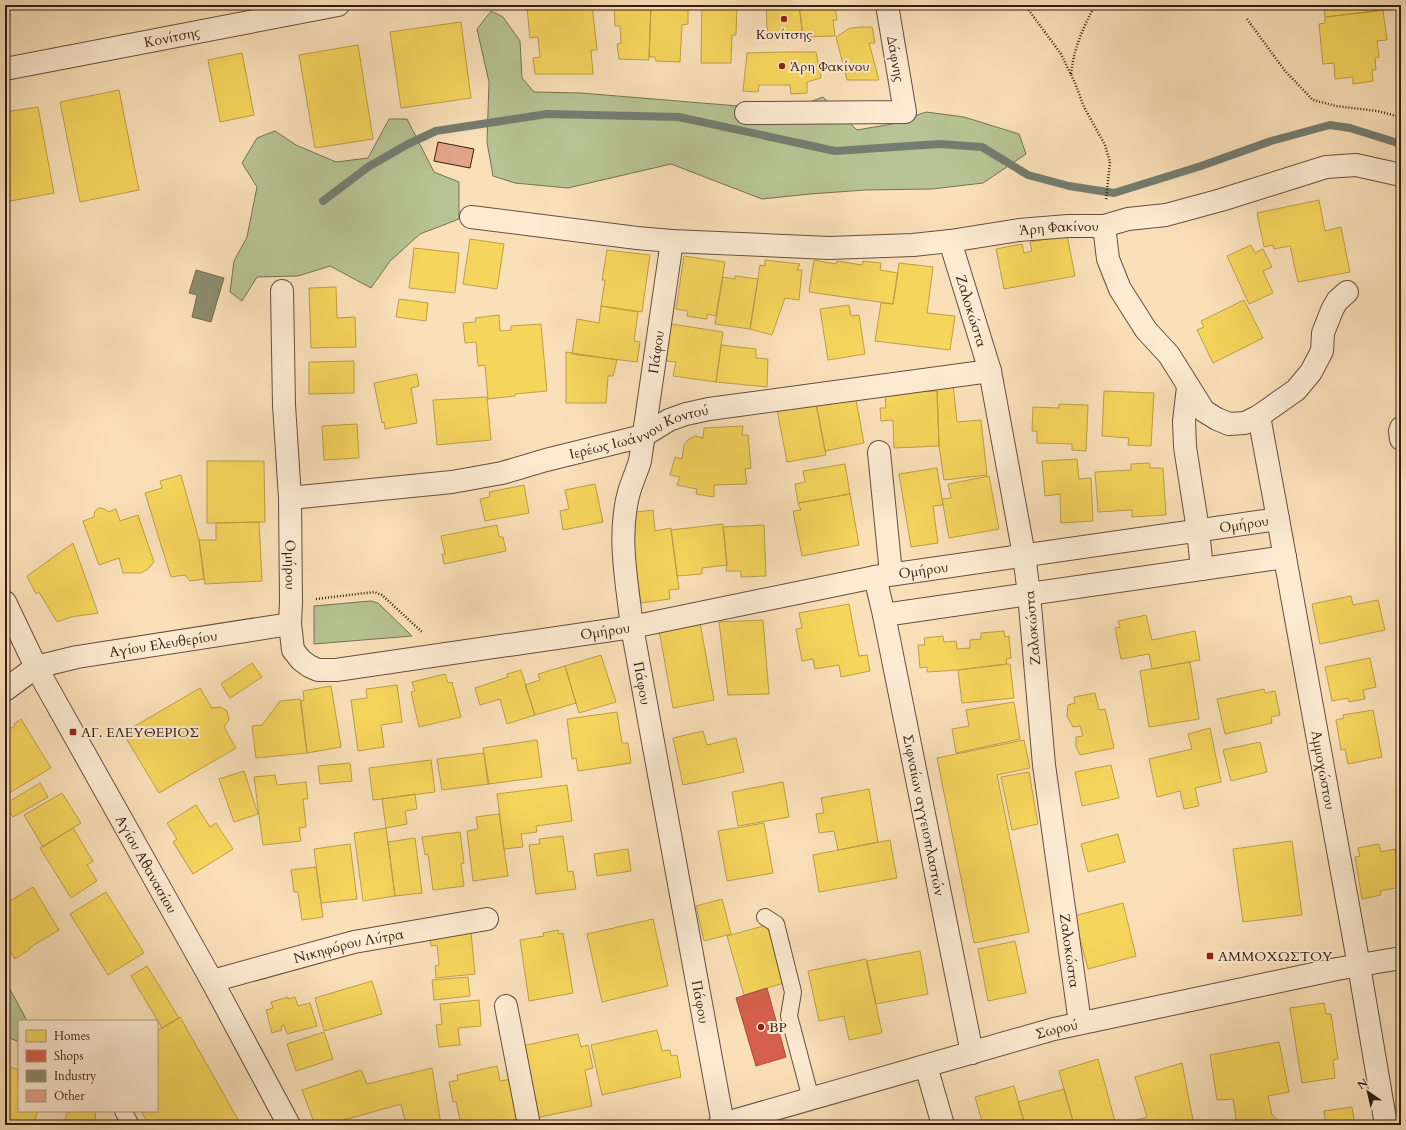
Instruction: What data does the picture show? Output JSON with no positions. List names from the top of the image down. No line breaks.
{"streets":{"street":["Κονίτσης","Δάφνης","Άρη Φακίνου","Ζαλοκώστα","Πάφου","Ιερέως Ιωάννου Κοντού","Ομήρου","Αγίου Ελευθερίου","Αμμοχώστου","Σιφναίων αγγειοπλαστών","Αγίου Αθανασίου","Νικηφόρου Λύτρα","Σωρού"]},"crossings":[["Άρη Φακίνου","Ζαλοκώστα"],["Άρη Φακίνου","Πάφου"],["Ζαλοκώστα","Ιερέως Ιωάννου Κοντού"],["Ζαλοκώστα","Ομήρου"],["Ζαλοκώστα","Σωρού"],["Πάφου","Ιερέως Ιωάννου Κοντού"],["Πάφου","Ομήρου"],["Πάφου","Σωρού"],["Ιερέως Ιωάννου Κοντού","Ομήρου"],["Ομήρου","Αγίου Ελευθερίου"],["Ομήρου","Αμμοχώστου"],["Ομήρου","Σιφναίων αγγειοπλαστών"],["Αγίου Ελευθερίου","Αγίου Αθανασίου"],["Αμμοχώστου","Σωρού"],["Σιφναίων αγγειοπλαστών","Σωρού"],["Αγίου Αθανασίου","Νικηφόρου Λύτρα"]],"places":{"other":["Κονίτσης","Άρη Φακίνου","BP"],"transit":["ΑΓ. ΕΛΕΥΘΕΡΙΟΣ","ΑΜΜΟΧΩΣΤΟΥ"]},"legend":["Homes","Shops","Industry","Other"],"north":"top left"}
